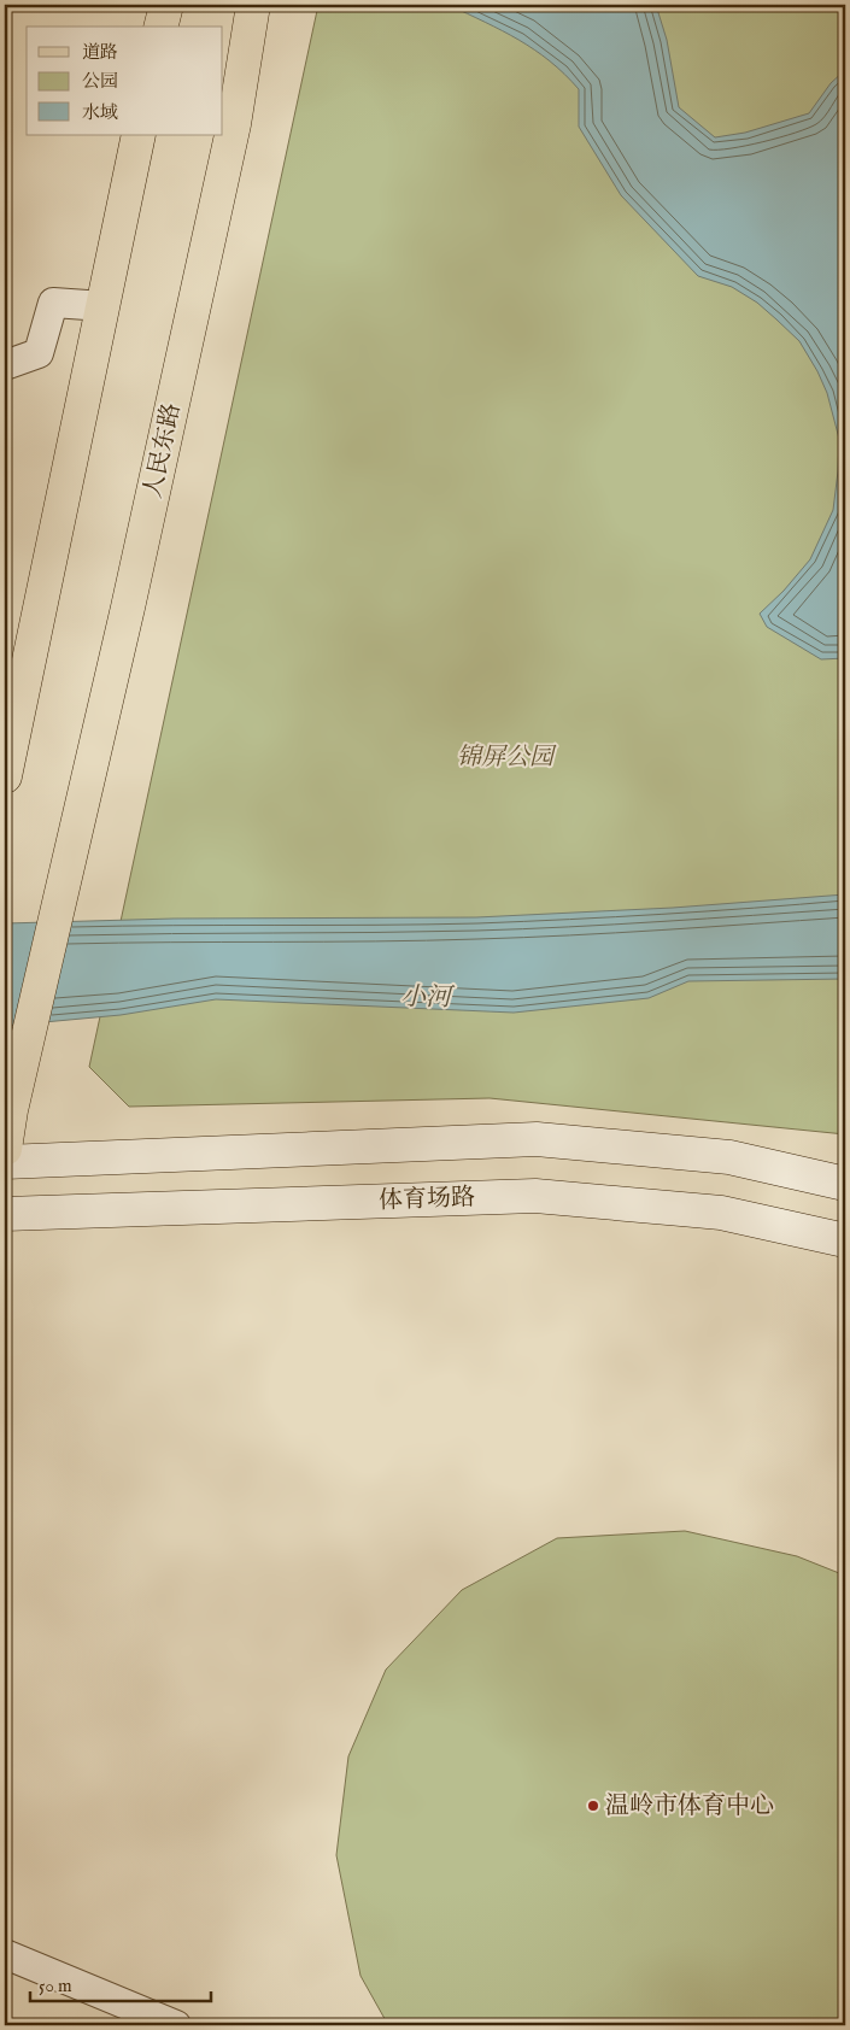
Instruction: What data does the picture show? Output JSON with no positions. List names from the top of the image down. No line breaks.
{"streets":{"main road":["人民东路","体育场路"]},"water":["小河"],"parks":["锦屏公园"],"places":["温岭市体育中心"],"legend":["道路","公园","水域"],"scale_bar":"50 m"}
